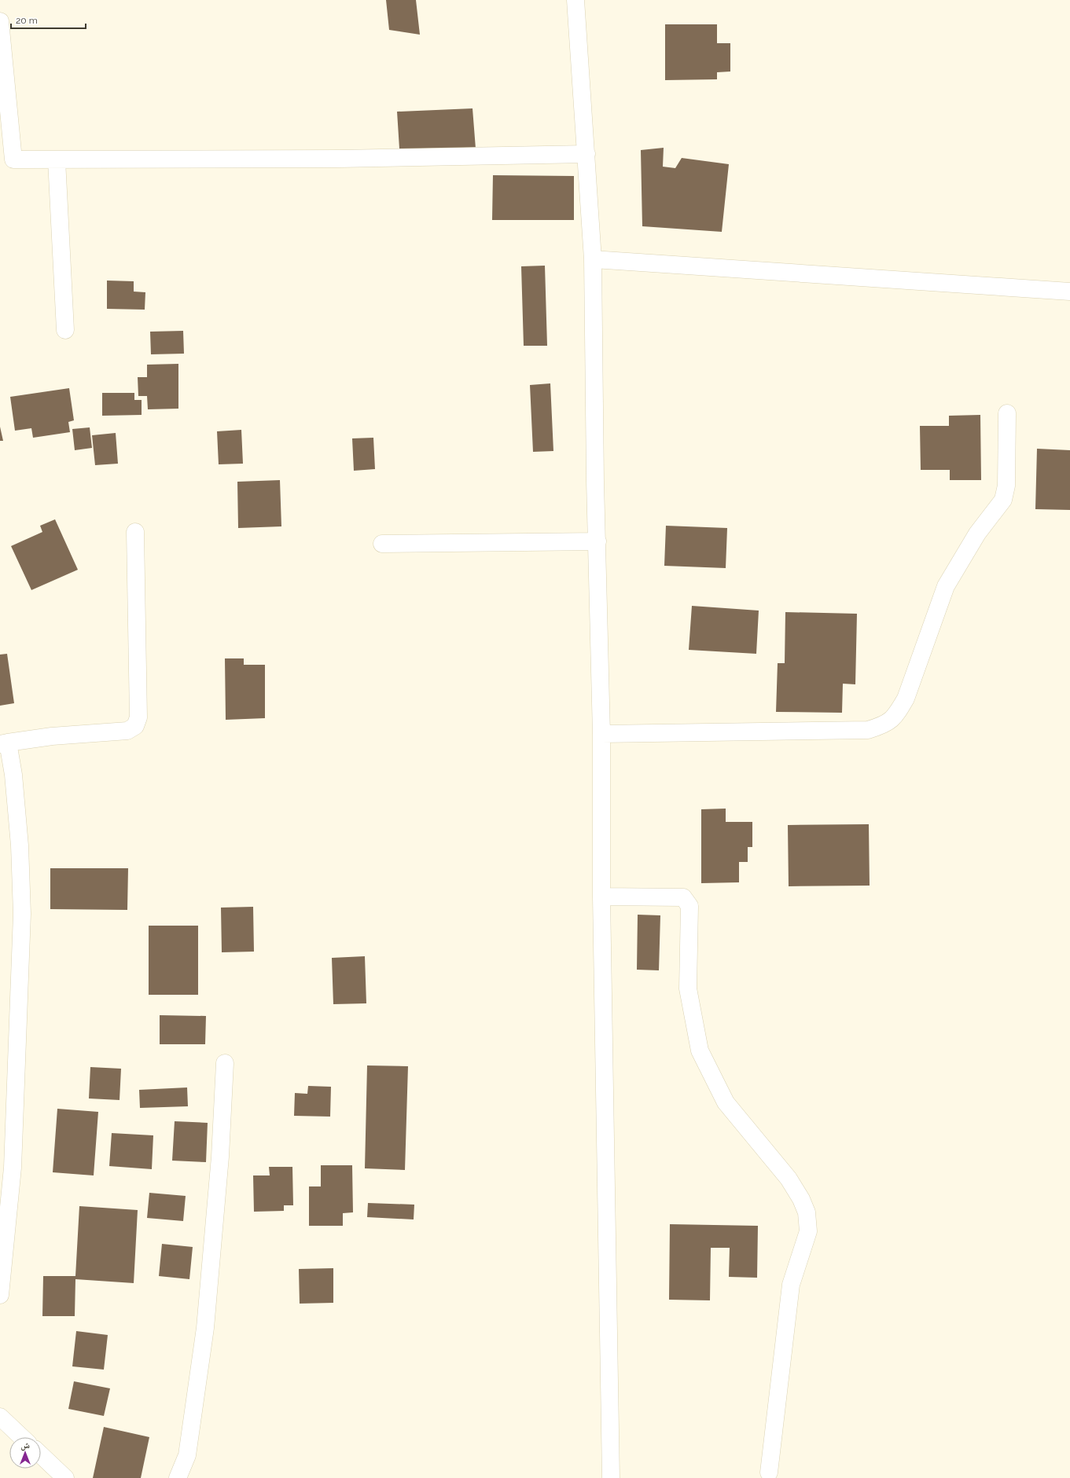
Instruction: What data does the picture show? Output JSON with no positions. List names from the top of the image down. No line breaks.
{"scale_bar":"20 m","north":"top"}
